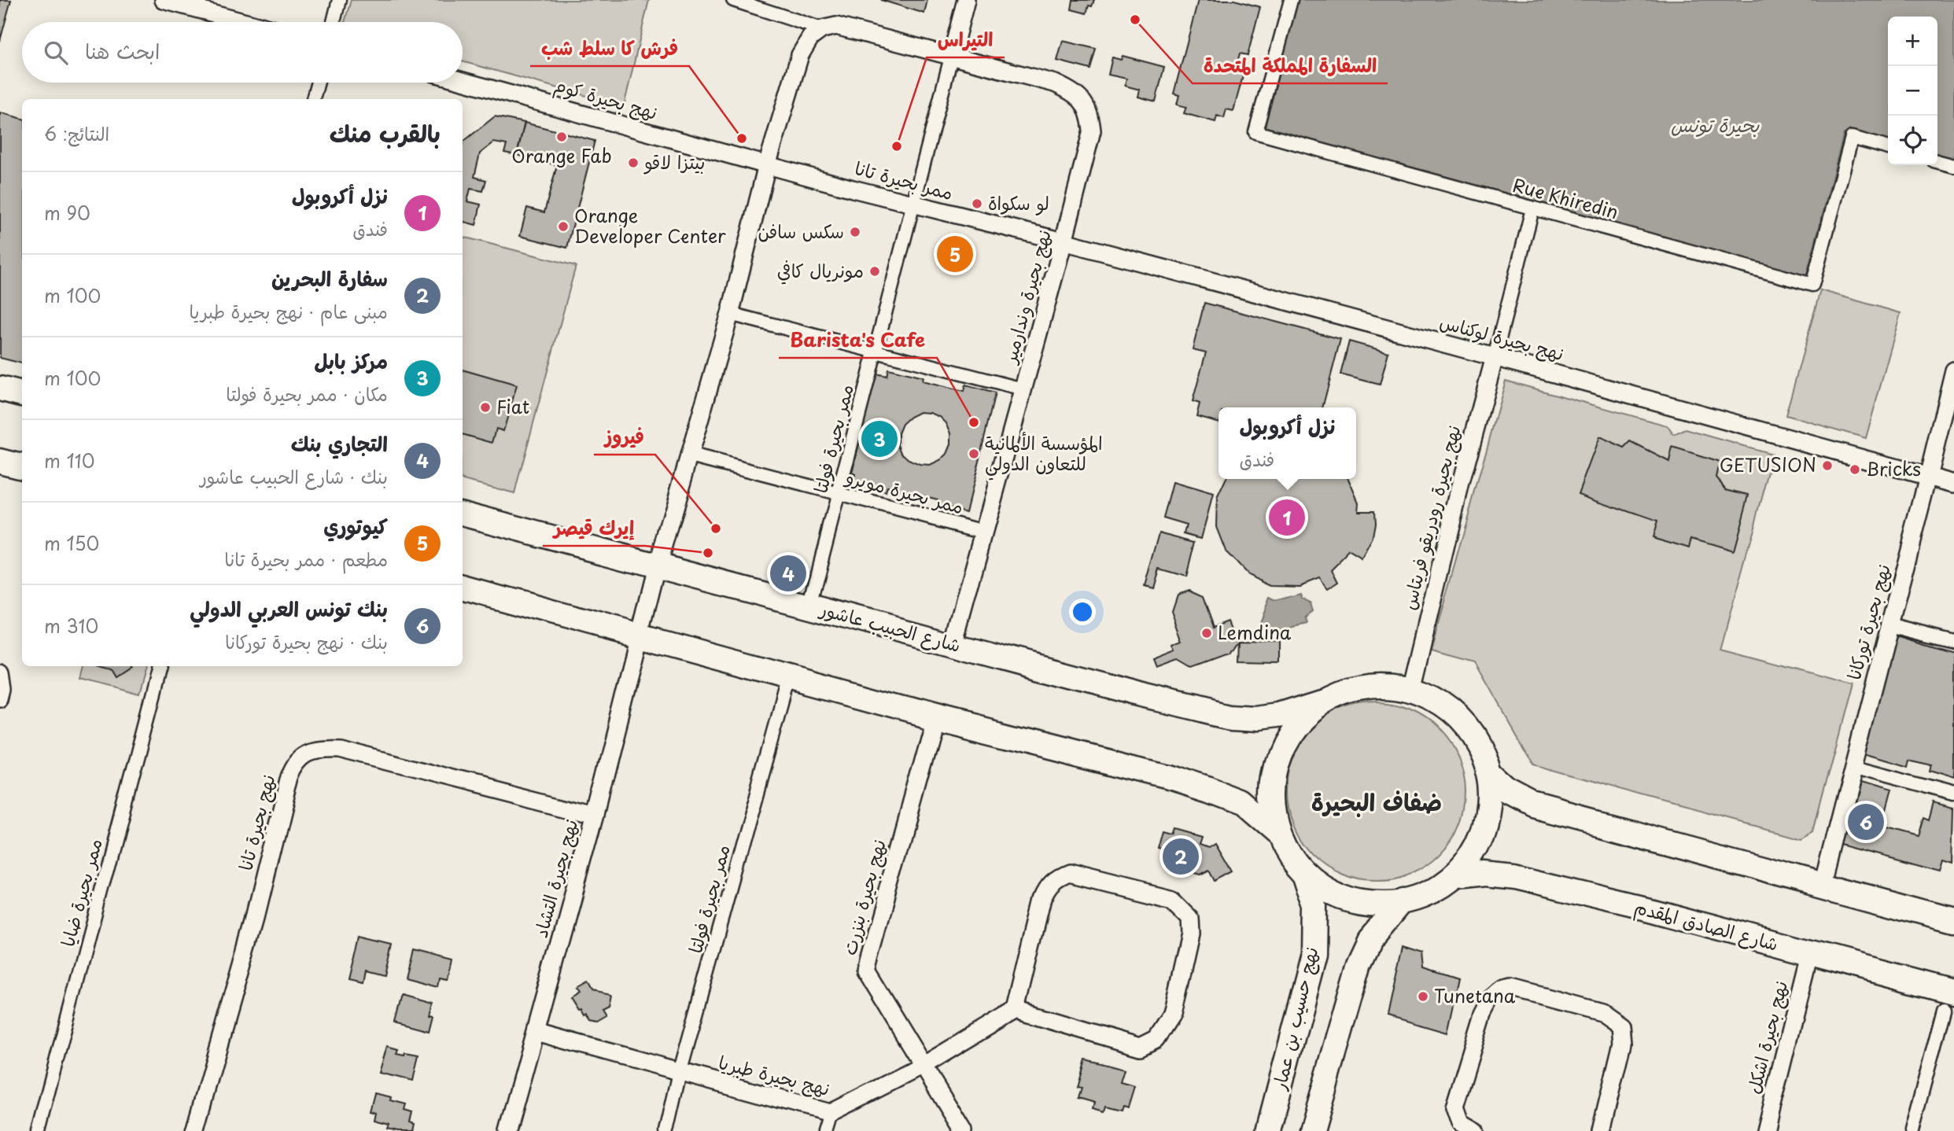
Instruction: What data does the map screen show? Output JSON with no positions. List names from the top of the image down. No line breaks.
{"streets":{"main road":["شارع الحبيب عاشور","شارع الصادق المقدم","نهج حسيب بن عمار"],"street":["نهج بحيرة كوم","ممر بحيرة تانا","Rue Khiredin","نهج بحيرة وندارمير","نهج بحيرة لوكناس","ممر بحيرة فولتا","ممر بحيرة مويرو","نهج بحيرة رودريقو فريتاس","نهج بحيرة توركانا","نهج بحيرة تانا","نهج بحيرة التشاد","ممر بحيرة ضايا","نهج بحيرة بنزرت","نهج بحيرة اشكل","نهج بحيرة طبريا"]},"crossings":[["نهج بحيرة كوم","ممر بحيرة تانا"],["ممر بحيرة تانا","نهج بحيرة وندارمير"],["ممر بحيرة تانا","نهج بحيرة لوكناس"],["ممر بحيرة تانا","ممر بحيرة فولتا"],["نهج بحيرة وندارمير","نهج بحيرة لوكناس"],["نهج بحيرة وندارمير","ممر بحيرة فولتا"],["نهج بحيرة وندارمير","ممر بحيرة مويرو"],["نهج بحيرة وندارمير","شارع الحبيب عاشور"],["نهج بحيرة لوكناس","نهج بحيرة رودريقو فريتاس"],["نهج بحيرة لوكناس","نهج بحيرة توركانا"],["ممر بحيرة فولتا","ممر بحيرة مويرو"],["ممر بحيرة فولتا","شارع الحبيب عاشور"],["ممر بحيرة فولتا","نهج بحيرة طبريا"],["نهج بحيرة رودريقو فريتاس","شارع الحبيب عاشور"],["شارع الحبيب عاشور","نهج بحيرة التشاد"],["نهج بحيرة تانا","نهج بحيرة التشاد"],["نهج بحيرة التشاد","نهج بحيرة طبريا"],["نهج بحيرة بنزرت","نهج بحيرة طبريا"],["شارع الصادق المقدم","نهج بحيرة اشكل"]],"districts":["ضفاف البحيرة"],"water":["بحيرة تونس"],"places":["السفارة المملكة المتحدة","Orange Fab","فرش كا سلط شب","التيراس","بيتزا لاقو","لو سكواة","Orange Developer Center","سكس سافن","مونريال كافي","Fiat","Barista's Cafe","المؤسسة الألمانية للتعاون الدولي","GETUSION","Bricks","فيروز","إيرك قيصر","Lemdina","Tunetana"],"page":{"map_buttons":["+","−"],"search":"ابحث هنا","heading":["بالقرب منك","النتائج: 6"],"list":[{"mark":"1","name":"نزل أكروبول","note":"فندق","value":"90 m"},{"mark":"2","name":"سفارة البحرين","note":"مبنى عام · نهج بحيرة طبريا","value":"100 m"},{"mark":"3","name":"مركز بابل","note":"مكان · ممر بحيرة فولتا","value":"100 m"},{"mark":"4","name":"التجاري بنك","note":"بنك · شارع الحبيب عاشور","value":"110 m"},{"mark":"5","name":"كيوتوري","note":"مطعم · ممر بحيرة تانا","value":"150 m"},{"mark":"6","name":"بنك تونس العربي الدولي","note":"بنك · نهج بحيرة توركانا","value":"310 m"}],"pins":["5","3","1","4","6","2"],"popup":["نزل أكروبول","فندق"]}}
